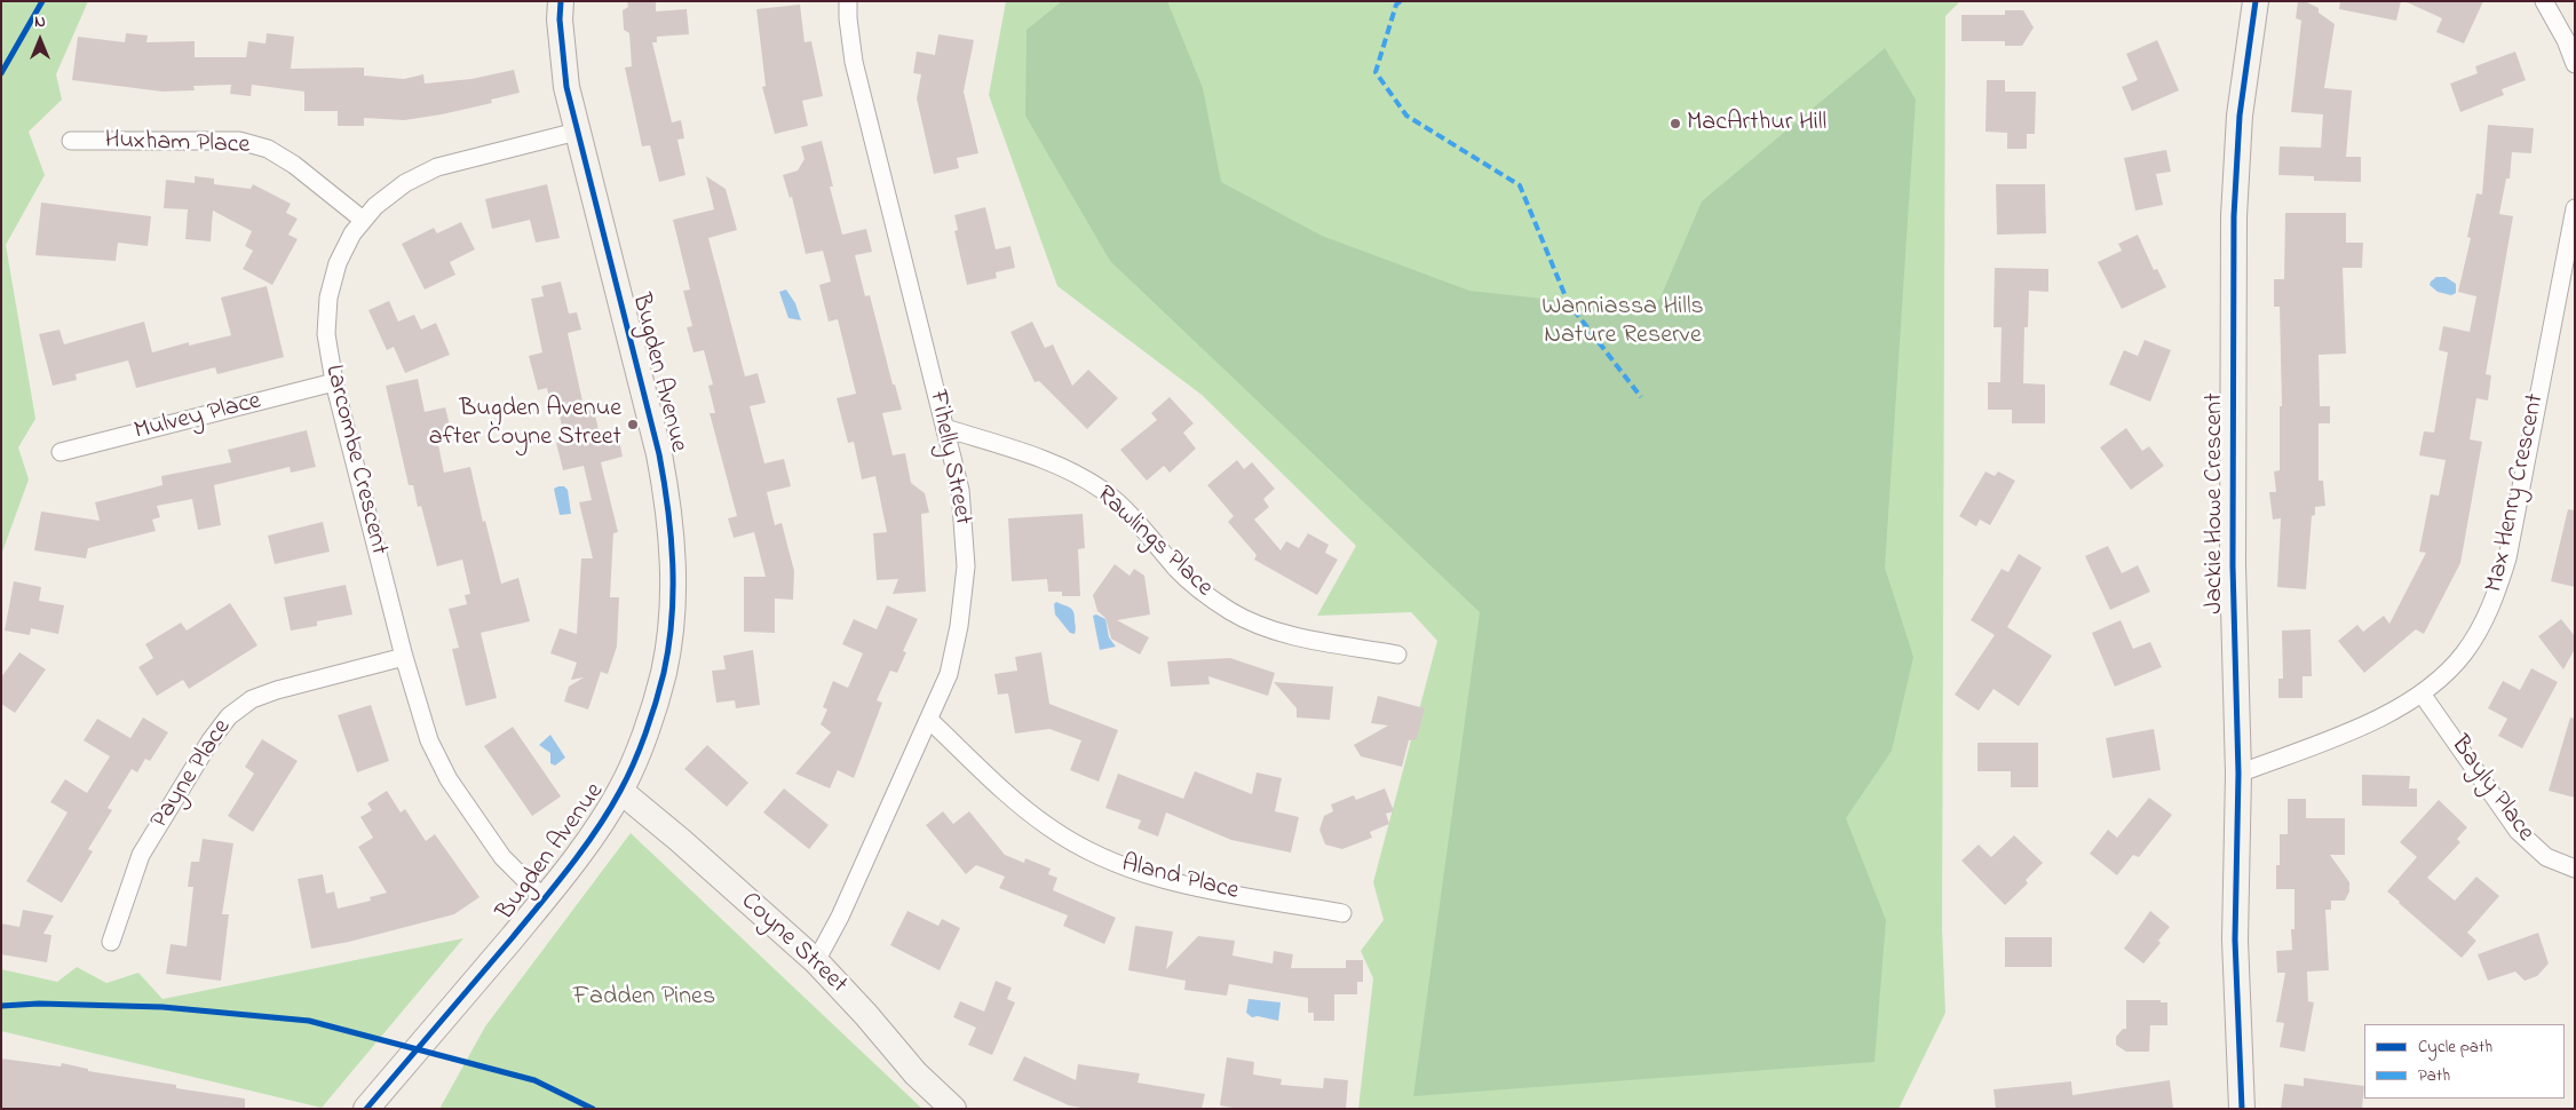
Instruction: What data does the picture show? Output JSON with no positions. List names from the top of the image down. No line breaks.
{"streets":{"street":["Huxham Place","Bugden Avenue","Mulvey Place","Fihelly Street","Larcombe Crescent","Max Henry Crescent","Jackie Howe Crescent","Rawlings Place","Payne Place","Bayly Place","Aland Place","Coyne Street"]},"crossings":[["Huxham Place","Larcombe Crescent"],["Bugden Avenue","Larcombe Crescent"],["Bugden Avenue","Coyne Street"],["Mulvey Place","Larcombe Crescent"],["Fihelly Street","Rawlings Place"],["Fihelly Street","Aland Place"],["Fihelly Street","Coyne Street"],["Larcombe Crescent","Payne Place"],["Max Henry Crescent","Jackie Howe Crescent"],["Max Henry Crescent","Bayly Place"]],"parks":["Wanniassa Hills Nature Reserve","Fadden Pines"],"places":["MacArthur Hill","Bugden Avenue after Coyne Street"],"legend":["Cycle path","Path"],"north":"top"}
